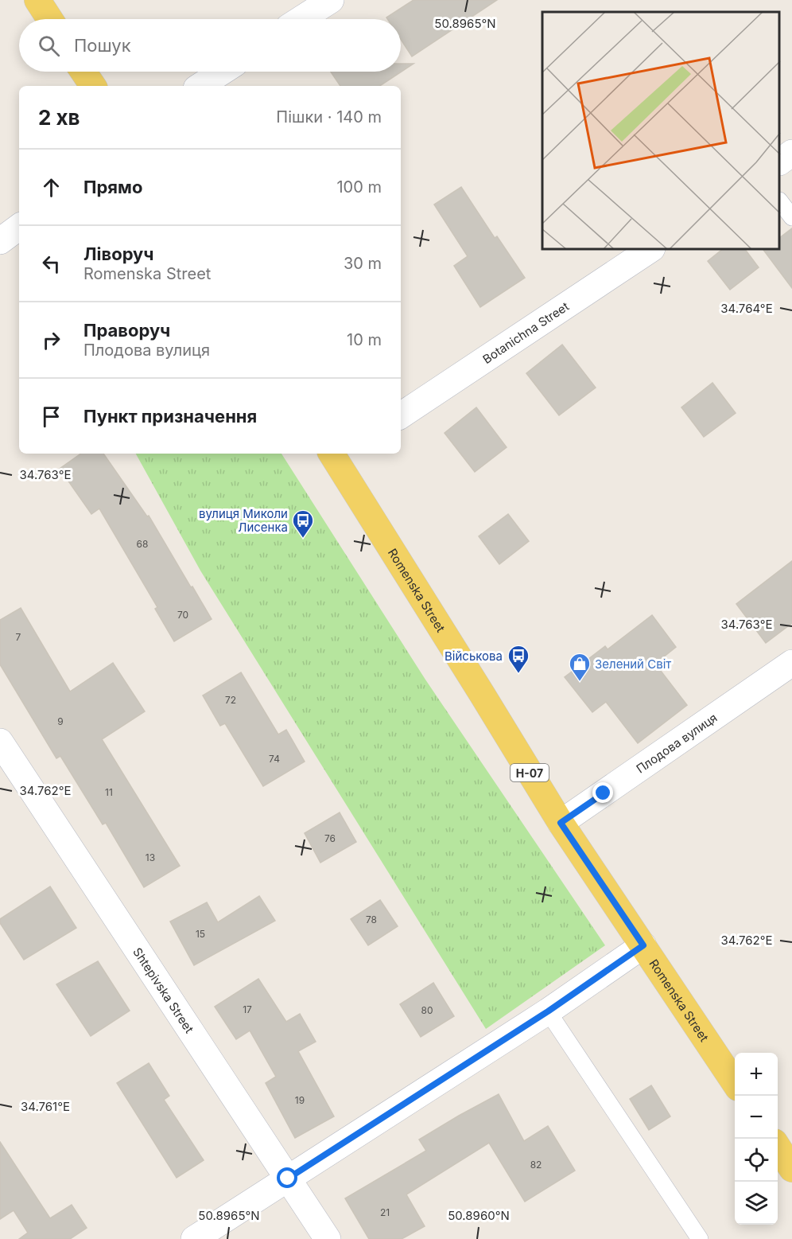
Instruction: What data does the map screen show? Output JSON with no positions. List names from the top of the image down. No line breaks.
{"streets":{"main road":["Romenska Street","Н-07"],"street":["Botanichna Street","Плодова вулиця","Shtepivska Street"]},"crossings":[["Romenska Street","Плодова вулиця"]],"places":{"bus stop":["вулиця Миколи Лисенка","Військова"],"shop":["Зелений Світ"]},"house_numbers":["68","70","7","72","9","74","11","76","13","78","15","17","80","19","82","21"],"page":{"search":"Пошук","heading":["2 хв","Пішки · 140 m"],"list":[["Прямо","100 m"],["Ліворуч","Romenska Street","30 m"],["Праворуч","Плодова вулиця","10 m"],"Пункт призначення"],"map_buttons":["+","−"]},"coordinates":["50.8965°N","34.764°E","34.763°E","34.762°E","34.761°E","50.8960°N"]}
